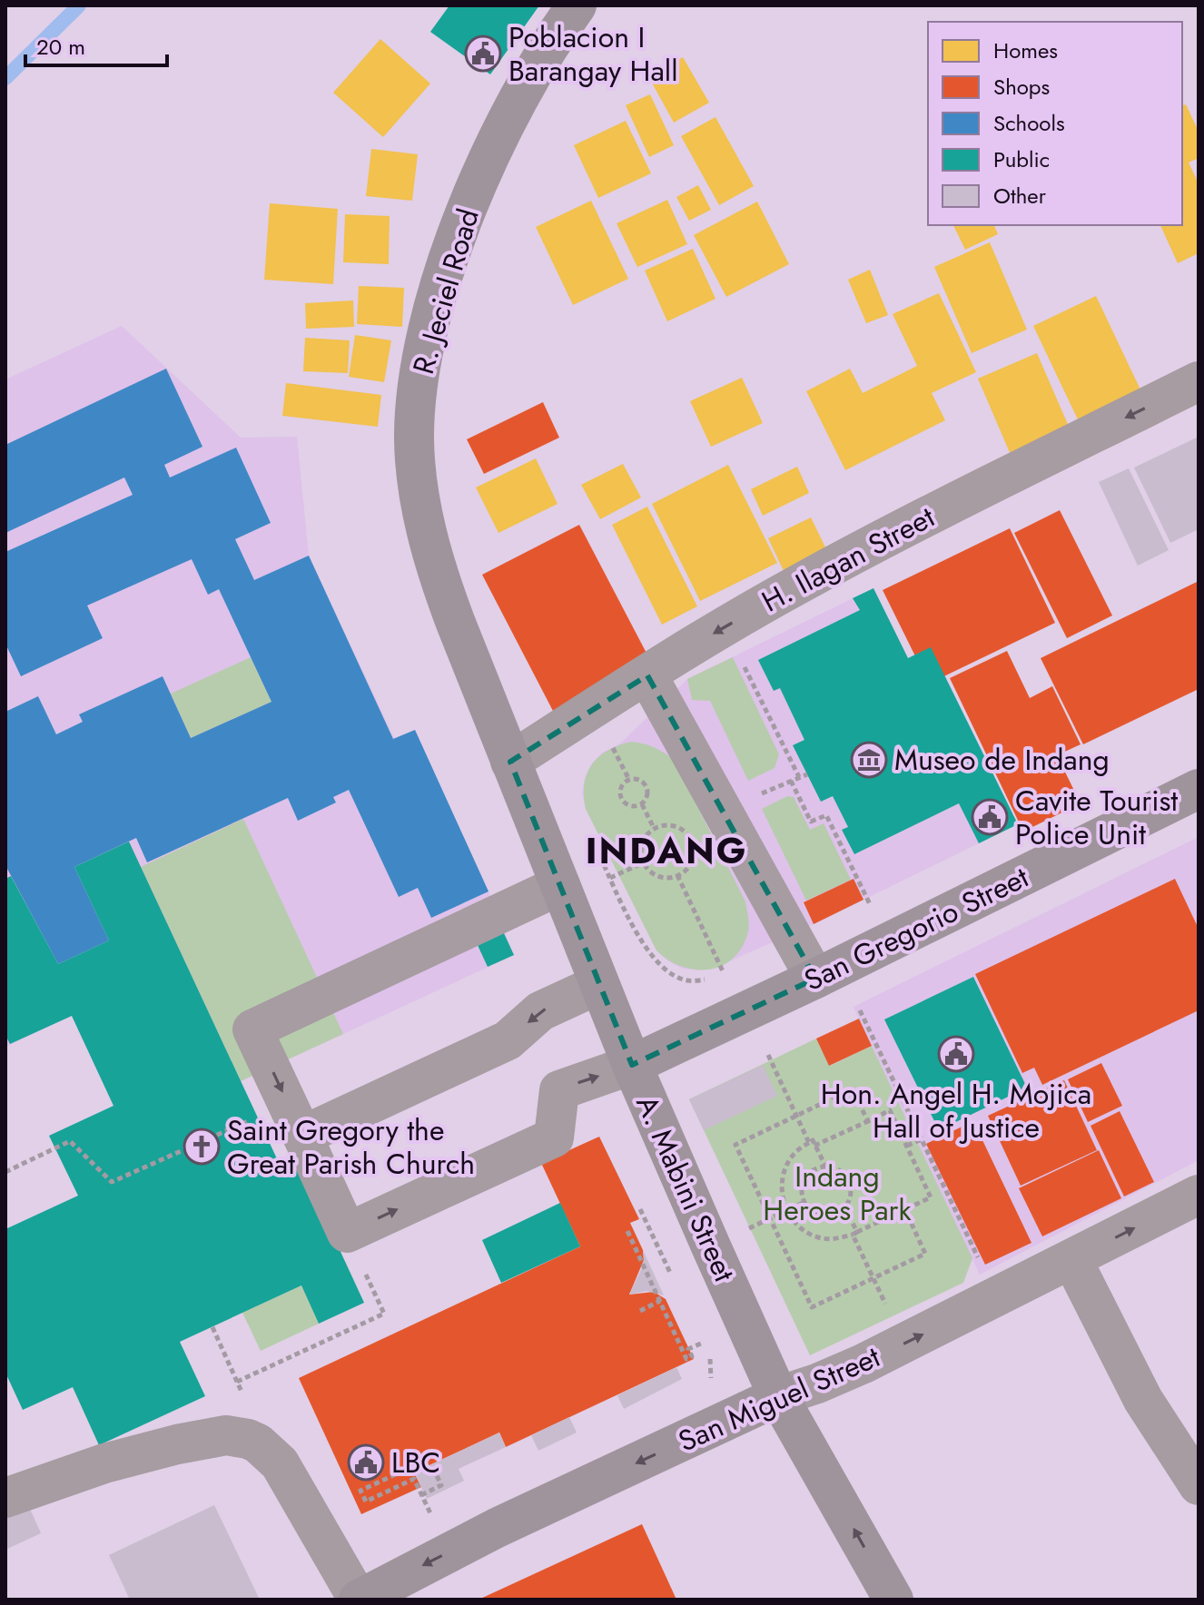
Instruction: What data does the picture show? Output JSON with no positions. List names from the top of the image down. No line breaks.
{"streets":{"main road":["R. Jeciel Road","San Gregorio Street","A. Mabini Street","San Miguel Street"],"street":["H. Ilagan Street"]},"crossings":[["R. Jeciel Road","H. Ilagan Street"],["R. Jeciel Road","A. Mabini Street"],["H. Ilagan Street","A. Mabini Street"],["San Gregorio Street","A. Mabini Street"],["A. Mabini Street","San Miguel Street"]],"one_way":["H. Ilagan Street"],"districts":["INDANG"],"parks":["Indang Heroes Park"],"places":{"public building":["Poblacion I Barangay Hall","Cavite Tourist Police Unit","Hon. Angel H. Mojica Hall of Justice","LBC"],"museum":["Museo de Indang"],"church":["Saint Gregory the Great Parish Church"]},"legend":["Homes","Shops","Schools","Public","Other"],"scale_bar":"20 m"}
